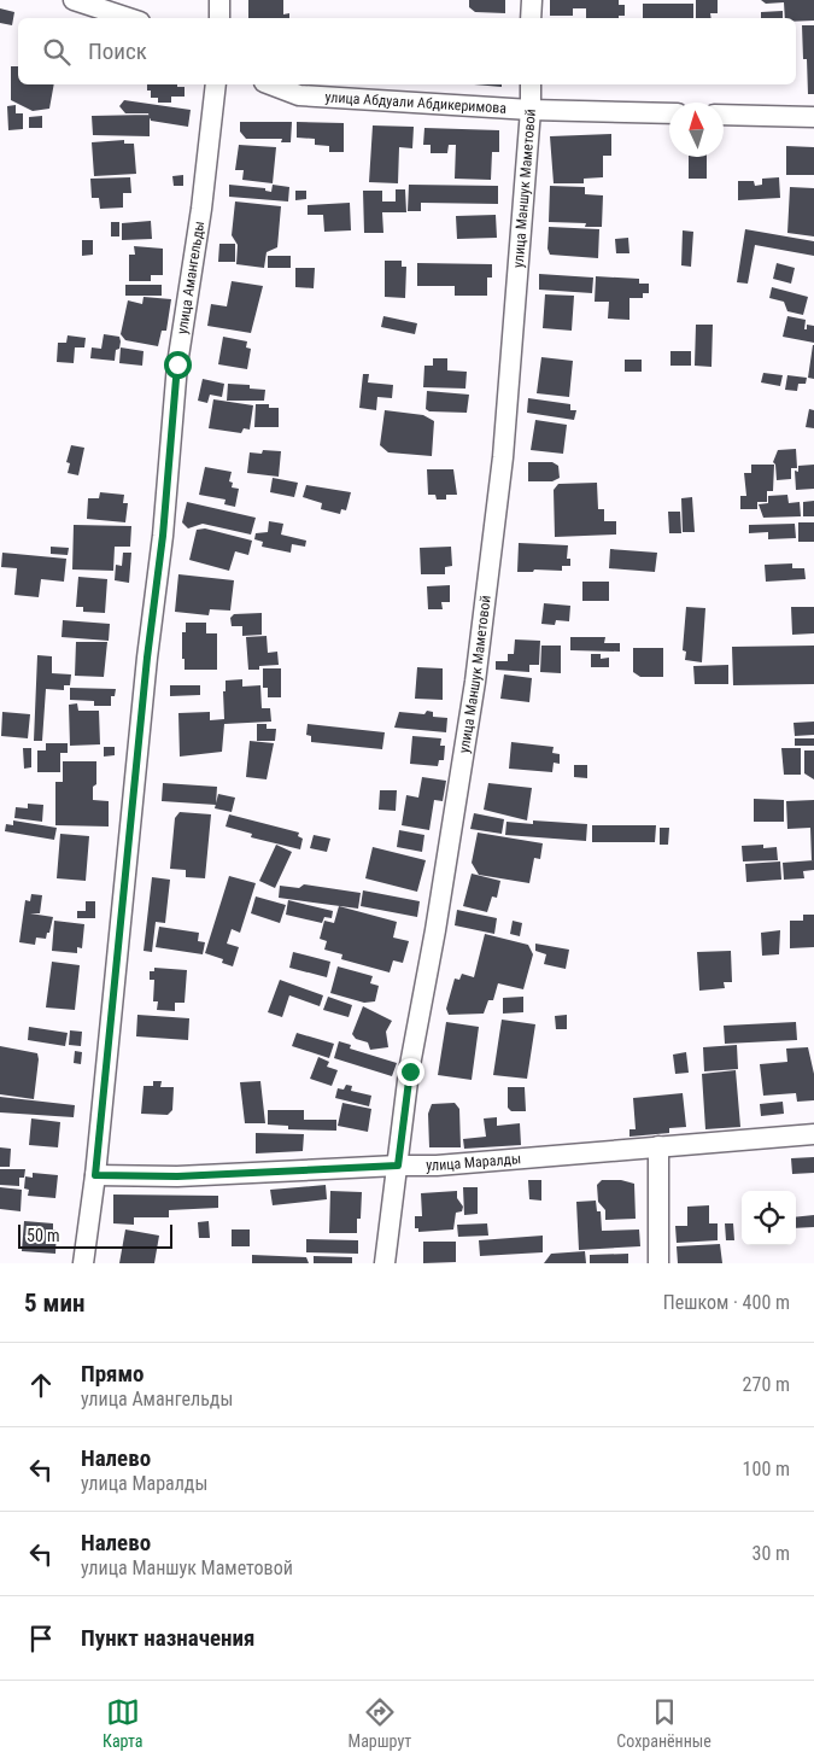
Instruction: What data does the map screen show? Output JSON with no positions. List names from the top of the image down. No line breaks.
{"streets":{"street":["улица Абдуали Абдикеримова","улица Маншук Маметовой","улица Амангельды","улица Маралды"]},"crossings":[["улица Абдуали Абдикеримова","улица Маншук Маметовой"],["улица Маншук Маметовой","улица Маралды"],["улица Амангельды","улица Маралды"]],"scale_bar":"50 m","north":"top","page":{"search":"Поиск","scale":"50 m","heading":["5 мин","Пешком · 400 m"],"list":[["Прямо","улица Амангельды","270 m"],["Налево","улица Маралды","100 m"],["Налево","улица Маншук Маметовой","30 m"],"Пункт назначения"],"nav":["Карта","Маршрут","Сохранённые"]}}
